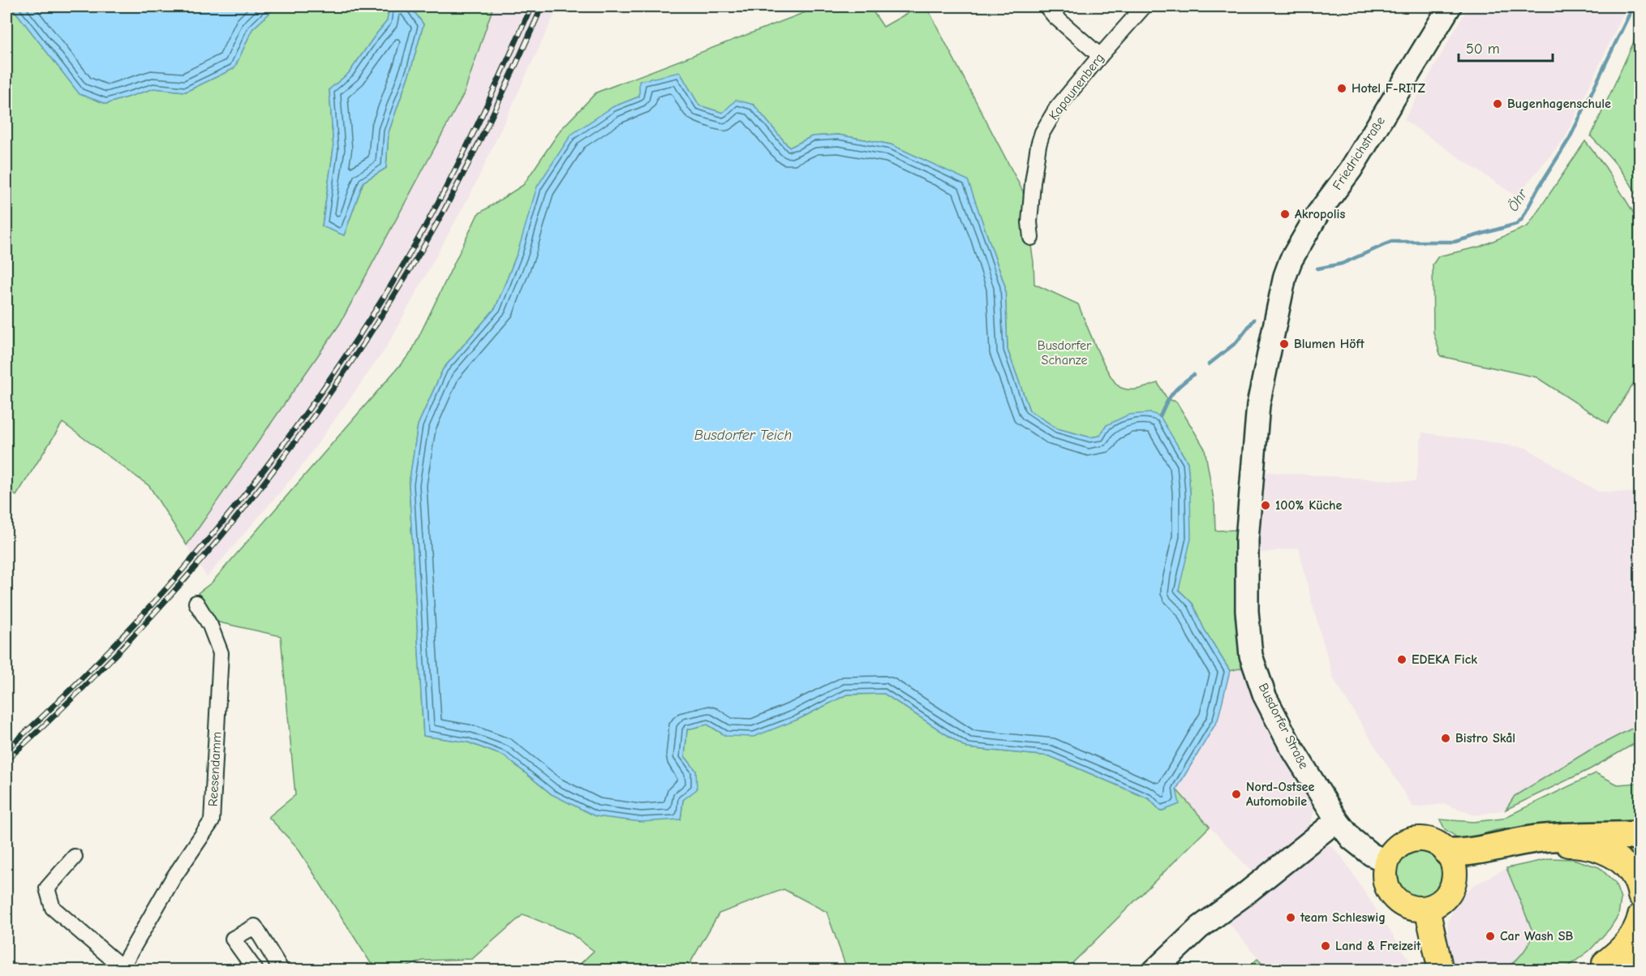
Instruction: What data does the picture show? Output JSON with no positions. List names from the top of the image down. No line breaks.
{"streets":{"street":["Kapaunenberg","Friedrichstraße","Busdorfer Straße","Reesendamm"]},"crossings":[["Friedrichstraße","Busdorfer Straße"]],"water":["Öhr","Busdorfer Teich"],"parks":["Busdorfer Schanze"],"places":["Hotel F-RITZ","Bugenhagenschule","Akropolis","Blumen Höft","100% Küche","EDEKA Fick","Bistro Skål","Nord-Ostsee Automobile","team Schleswig","Car Wash SB","Land & Freizeit"],"scale_bar":"50 m"}
